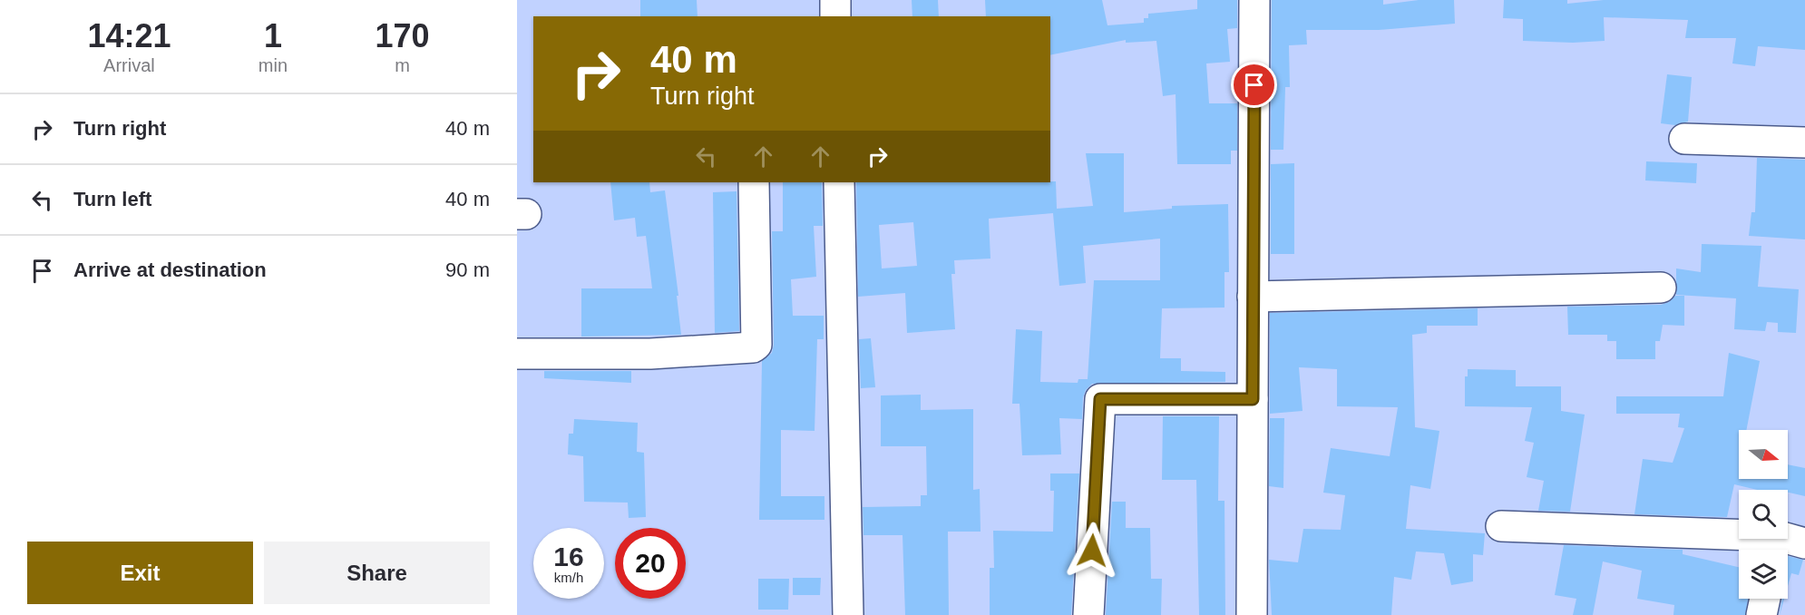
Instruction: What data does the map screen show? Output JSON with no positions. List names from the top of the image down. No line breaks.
{"north":"right","page":{"eta":["14:21","Arrival","1","min","170","m"],"turn":["40 m","Turn right"],"list":[{"name":"Turn right","value":"40 m"},{"name":"Turn left","value":"40 m"},{"name":"Arrive at destination","value":"90 m"}],"speed":"16 km/h","limit":"20","buttons":["Exit","Share"]}}
